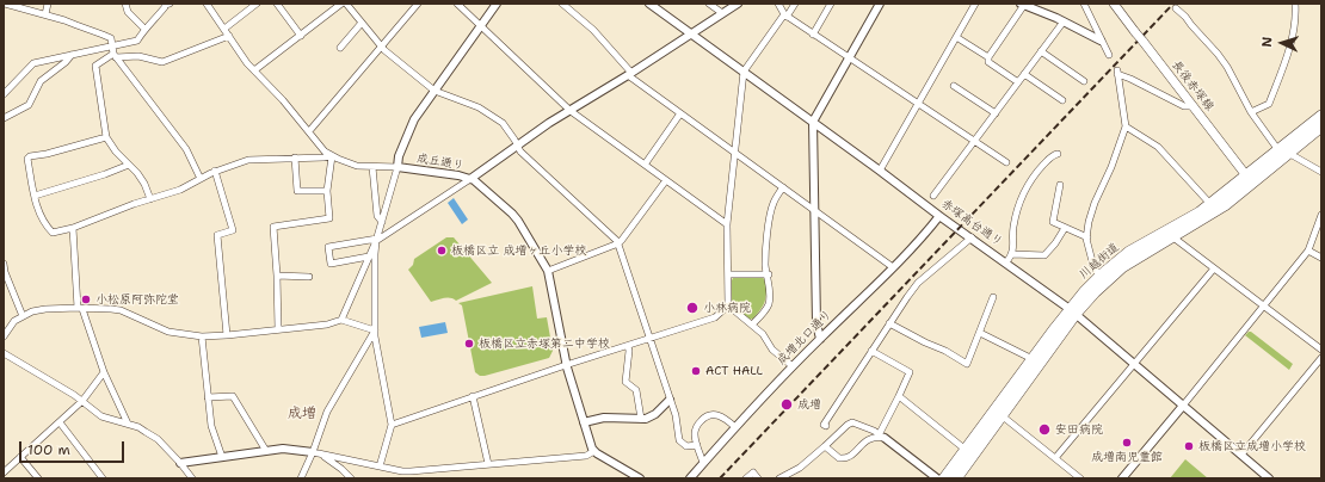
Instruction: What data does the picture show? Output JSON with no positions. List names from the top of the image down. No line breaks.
{"streets":{"highway":["川越街道"],"main road":["長後赤塚線"],"street":["成丘通り","赤塚高台通り","成増北口通り"]},"crossings":[["長後赤塚線","川越街道"],["赤塚高台通り","川越街道"],["赤塚高台通り","成増北口通り"]],"districts":["成増"],"places":["板橋区立 成増ヶ丘小学校","小松原阿弥陀堂","小林病院","板橋区立赤塚第二中学校","ACT HALL","成増","安田病院","成増南児童館","板橋区立成増小学校"],"scale_bar":"100 m","north":"left"}
